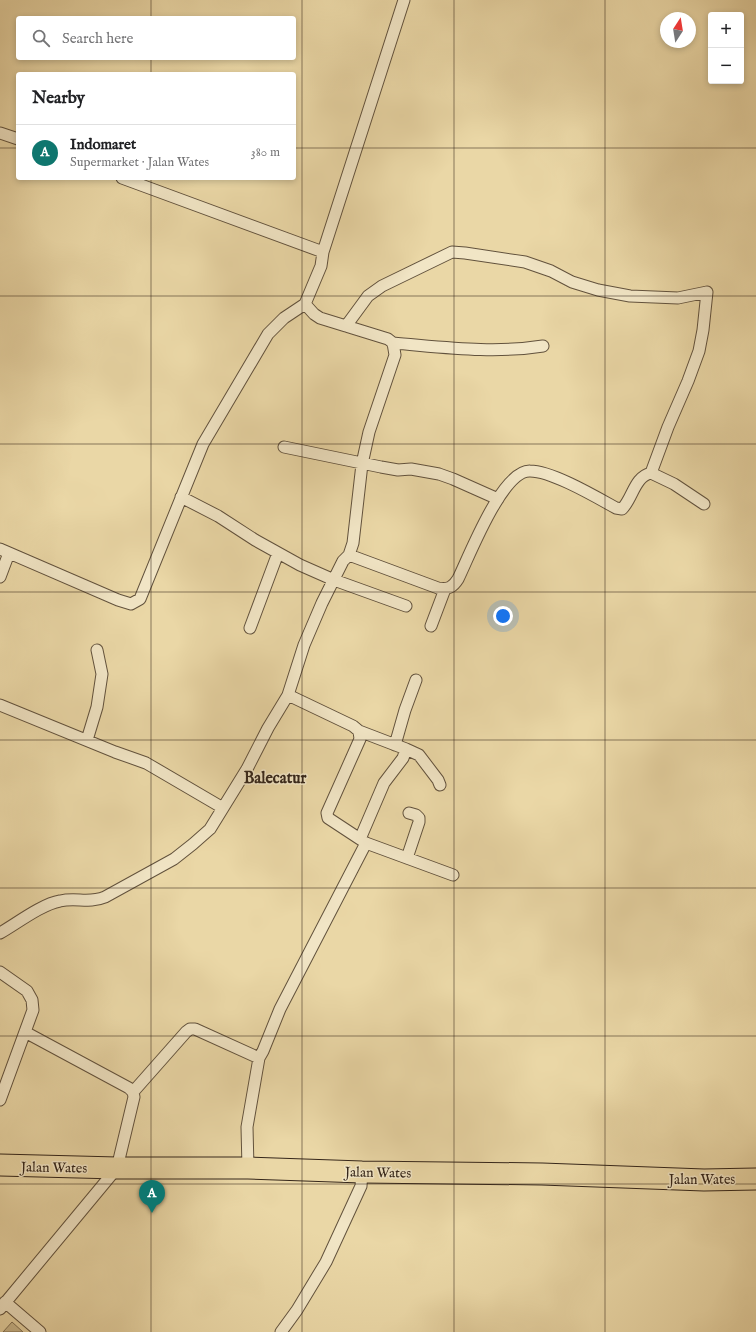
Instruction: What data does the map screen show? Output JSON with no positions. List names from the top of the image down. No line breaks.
{"streets":{"highway":["Jalan Wates"]},"districts":["Balecatur"],"north":"top","page":{"map_buttons":["+","−"],"search":"Search here","heading":"Nearby","list":[{"mark":"A","name":"Indomaret","note":"Supermarket · Jalan Wates","value":"380 m"}],"pins":"A"}}
